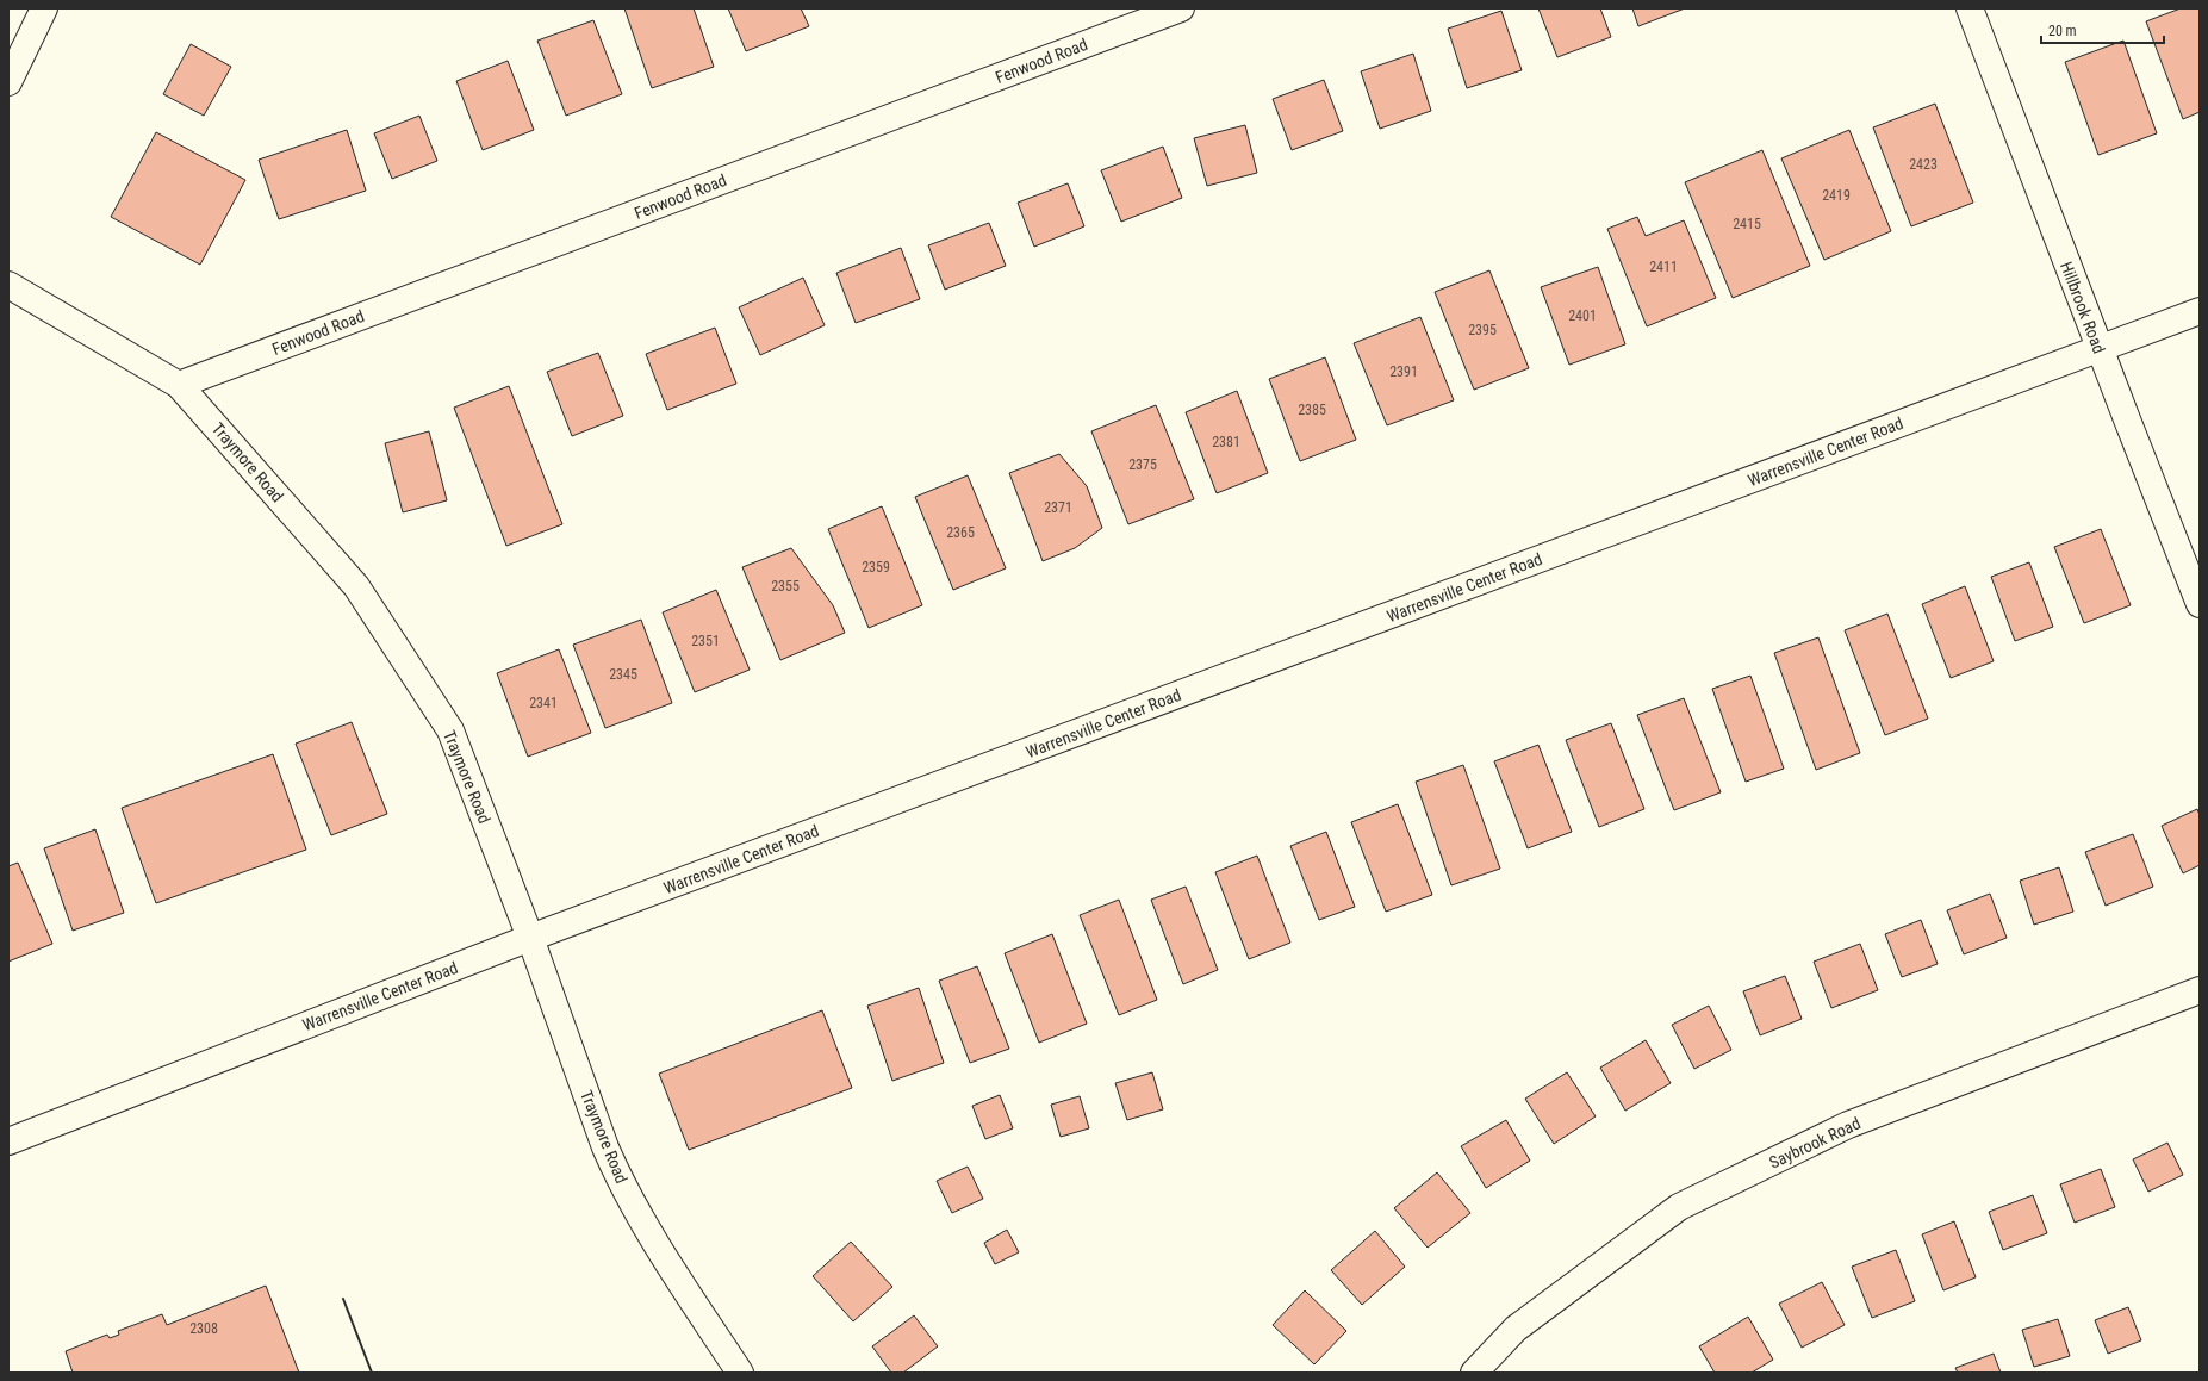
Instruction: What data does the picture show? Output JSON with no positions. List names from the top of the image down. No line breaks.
{"streets":{"street":["Fenwood Road","Hillbrook Road","Warrensville Center Road","Traymore Road","Saybrook Road"]},"crossings":[["Fenwood Road","Traymore Road"],["Hillbrook Road","Warrensville Center Road"],["Warrensville Center Road","Traymore Road"]],"house_numbers":["2423","2419","2415","2411","2401","2395","2391","2385","2381","2375","2371","2365","2359","2355","2351","2345","2341","2308"],"scale_bar":"20 m"}
